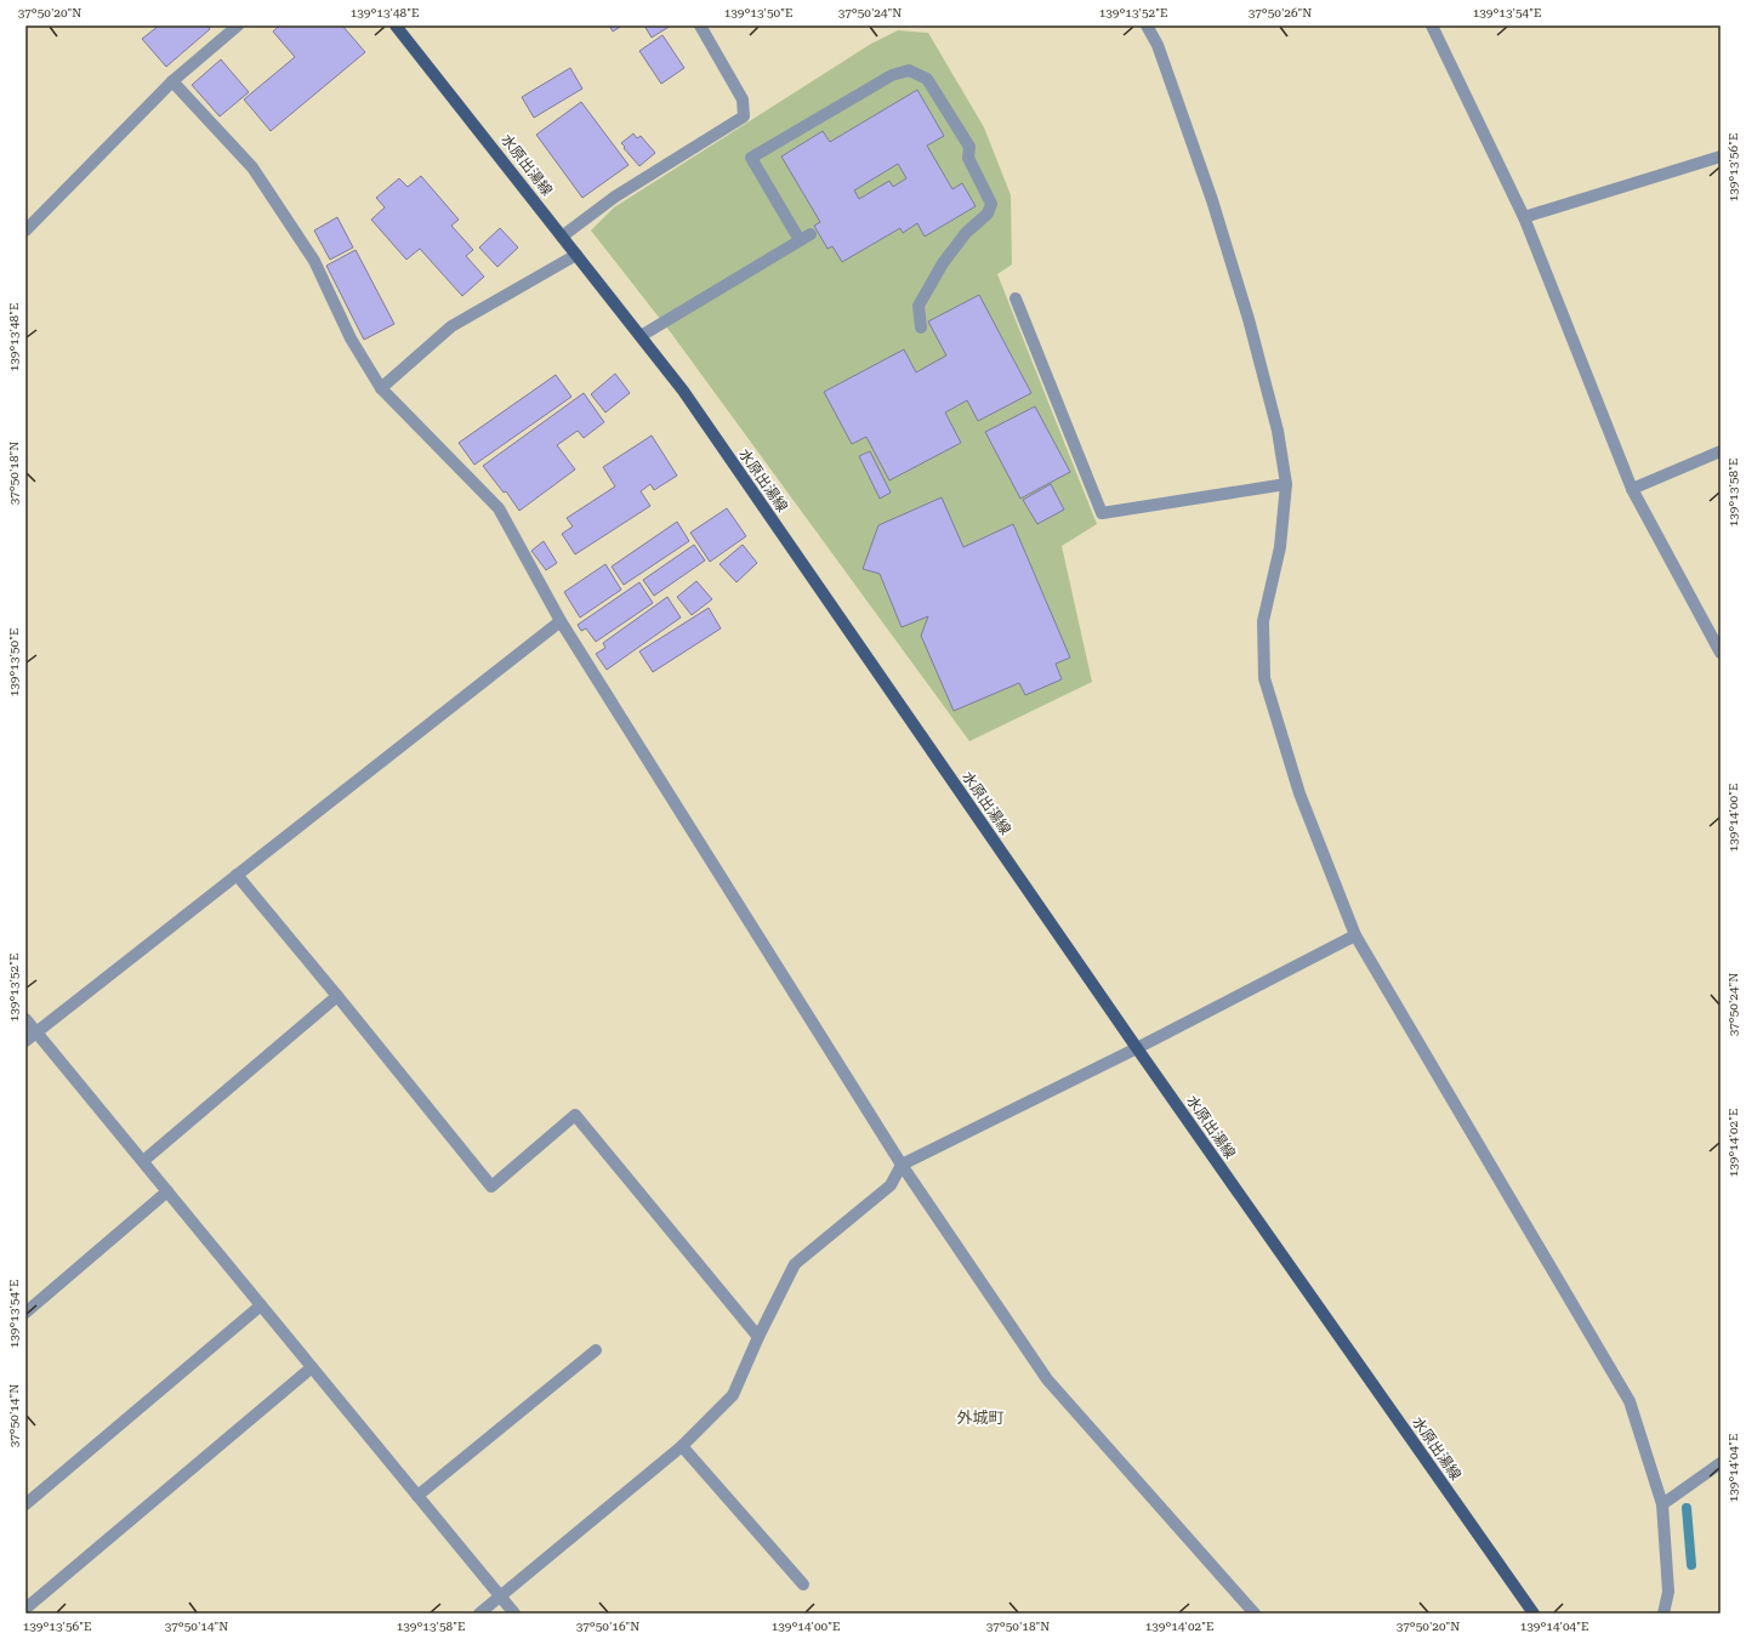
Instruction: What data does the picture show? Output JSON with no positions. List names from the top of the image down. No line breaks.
{"streets":{"main road":["水原出湯線"]},"districts":["外城町"],"coordinates":["37°50'20\"N","139°13'48\"E","139°13'50\"E","37°50'24\"N","139°13'52\"E","37°50'26\"N","139°13'54\"E","139°13'56\"E","37°50'18\"N","139°13'58\"E","139°14'00\"E","139°14'02\"E","37°50'14\"N","139°14'04\"E","37°50'16\"N"]}
